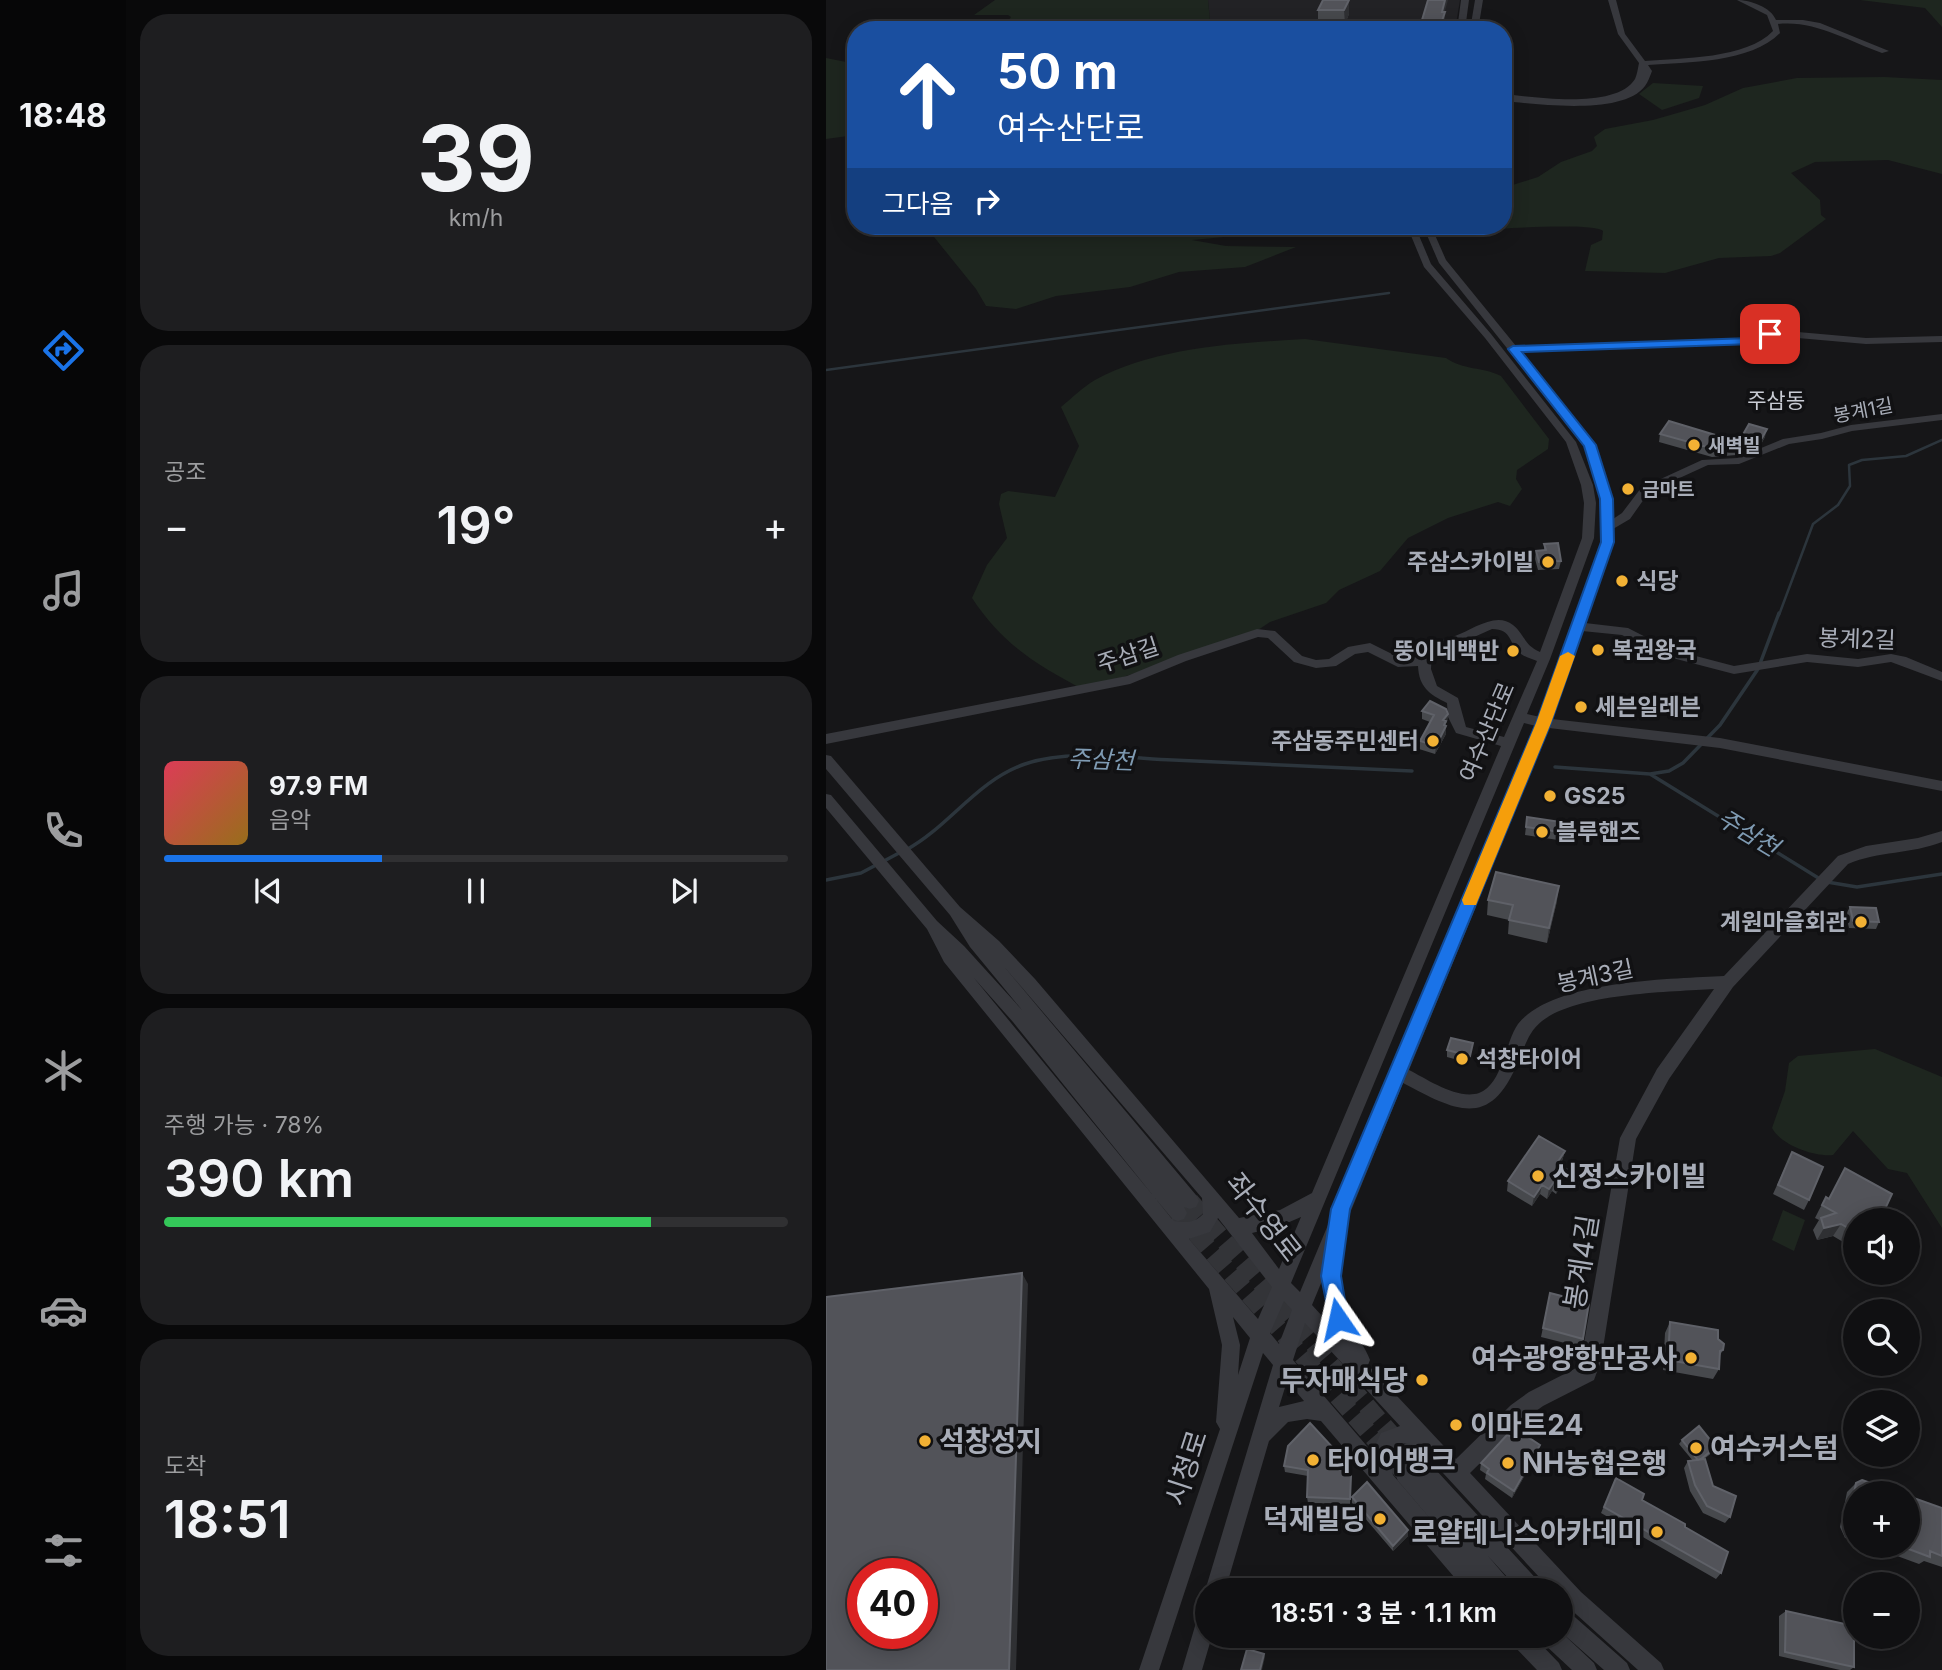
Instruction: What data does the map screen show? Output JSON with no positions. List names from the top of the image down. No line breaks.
{"streets":{"street":["봉계1길","봉계2길","주삼길","여수산단로","봉계3길","좌수영로","봉계4길","시청로"]},"crossings":[["봉계1길","여수산단로"],["봉계2길","여수산단로"],["여수산단로","봉계3길"],["여수산단로","좌수영로"],["여수산단로","시청로"],["봉계3길","봉계4길"],["좌수영로","봉계4길"],["좌수영로","시청로"]],"districts":["주삼동"],"water":["주삼천"],"places":["새벽빌","금마트","주삼스카이빌","식당","복권왕국","뚱이네백반","세븐일레븐","주삼동주민센터","GS25","블루핸즈","계원마을회관","석창타이어","신정스카이빌","여수광양항만공사","두자매식당","이마트24","석창성지","여수커스텀","타이어뱅크","NH농협은행","덕재빌딩","로얄테니스아카데미"],"page":{"tabs":"18:48","tile":[["39","km/h"],"공조",["주행 가능 · 78%","390 km"],["도착","18:51"]],"turn":["50 m","여수산단로"],"then":"그다음","heat":["−","19°","+"],"song":["97.9 FM","음악"],"map_buttons":["+","−"],"limit":"40","trip":"18:51 · 3 분 · 1.1 km"}}
